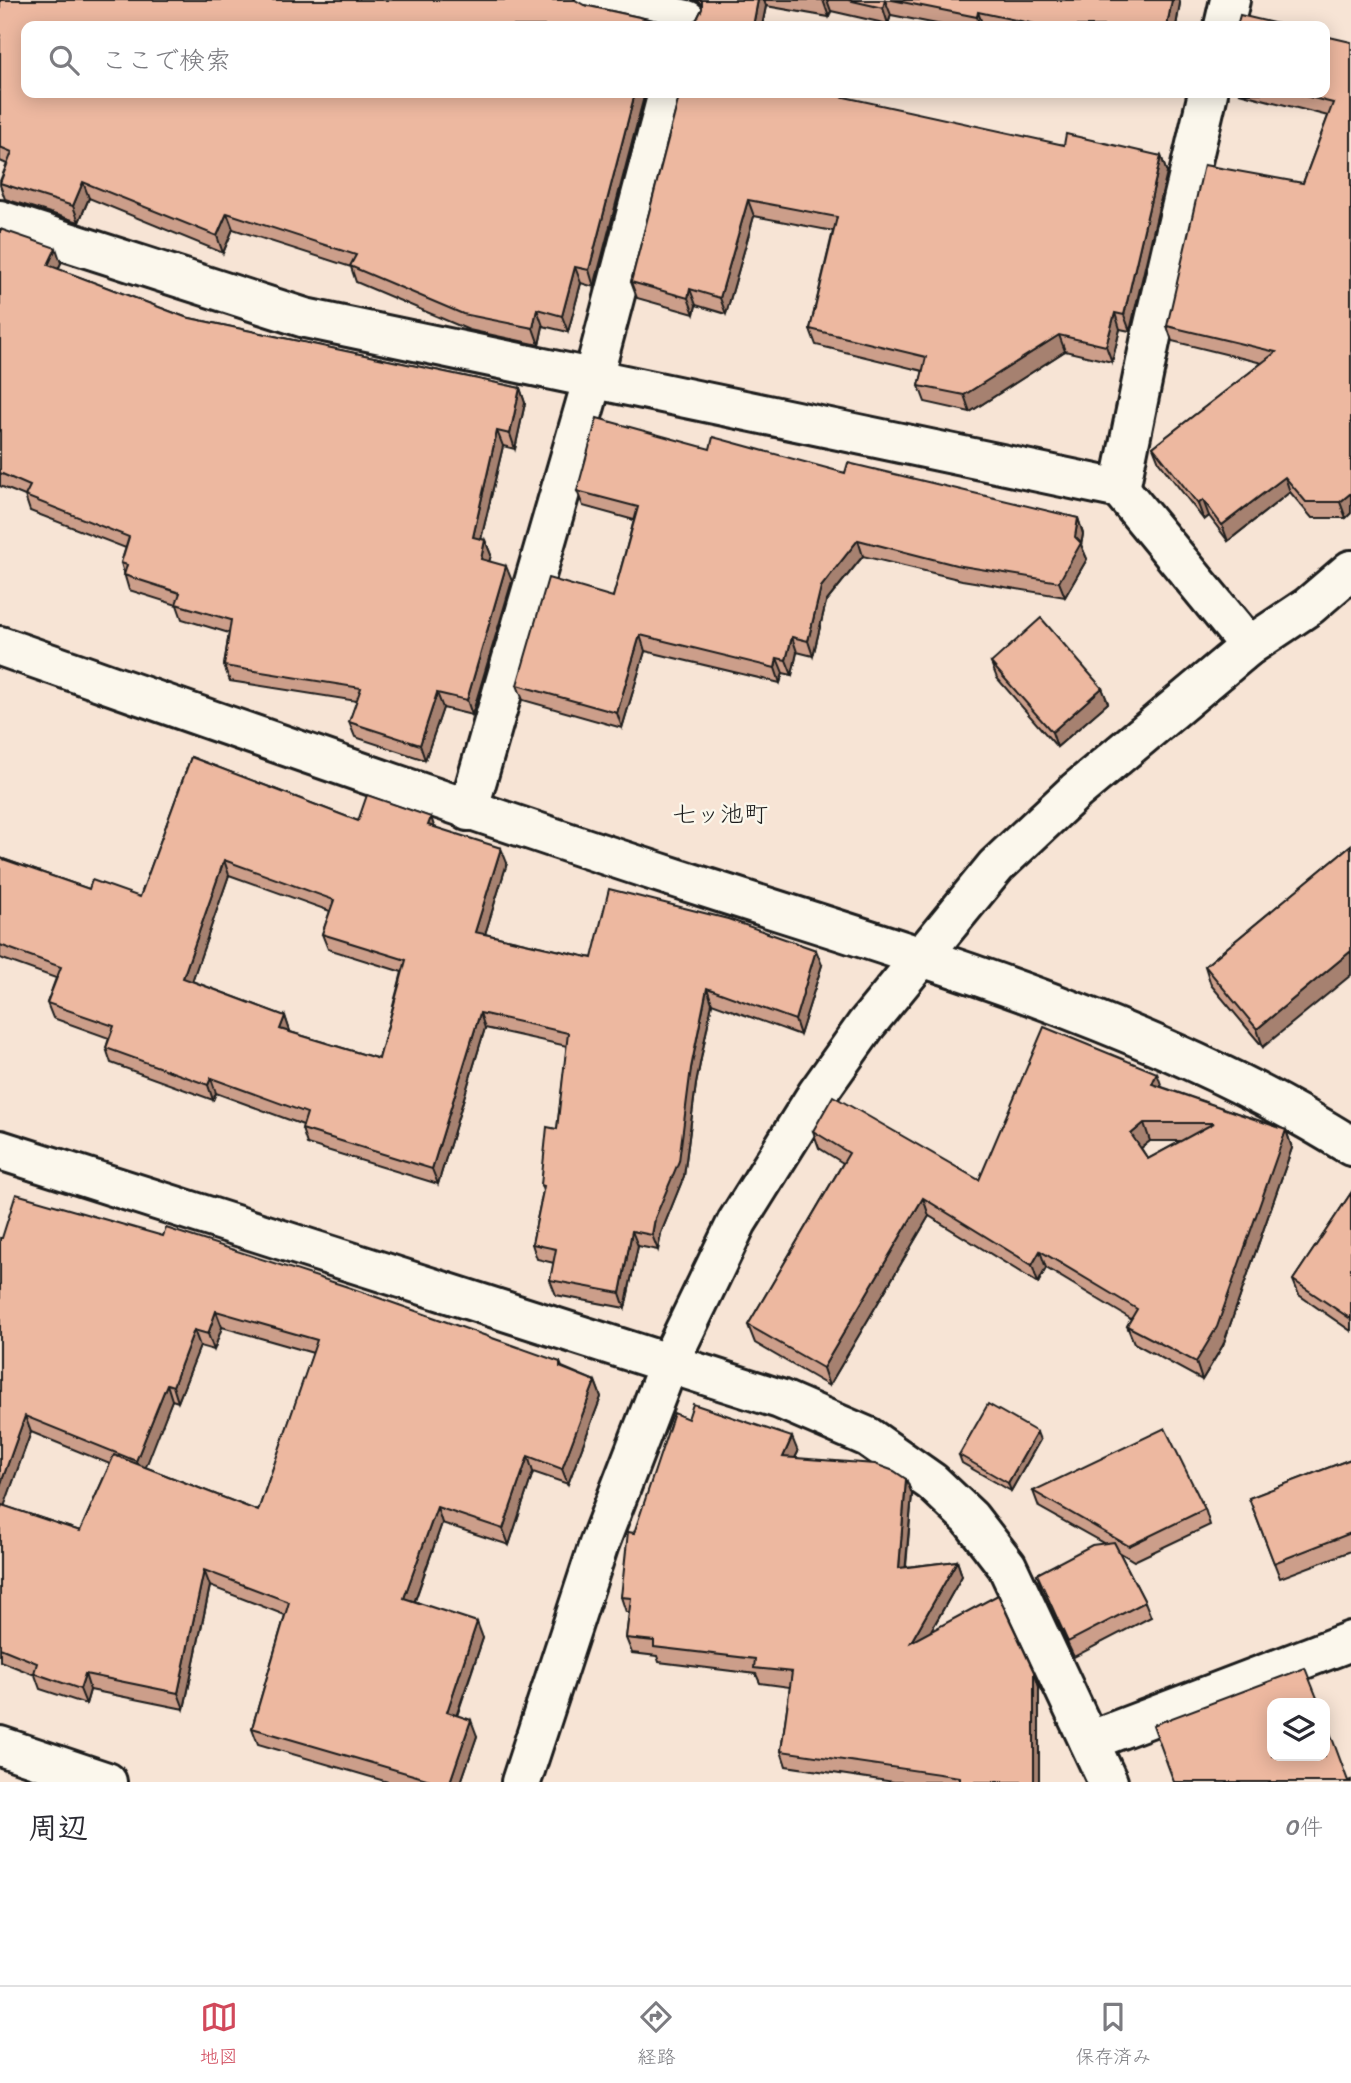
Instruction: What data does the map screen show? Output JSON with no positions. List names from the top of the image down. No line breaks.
{"districts":["七ッ池町"],"page":{"search":"ここで検索","heading":["周辺","0件"],"nav":["地図","経路","保存済み"]}}
